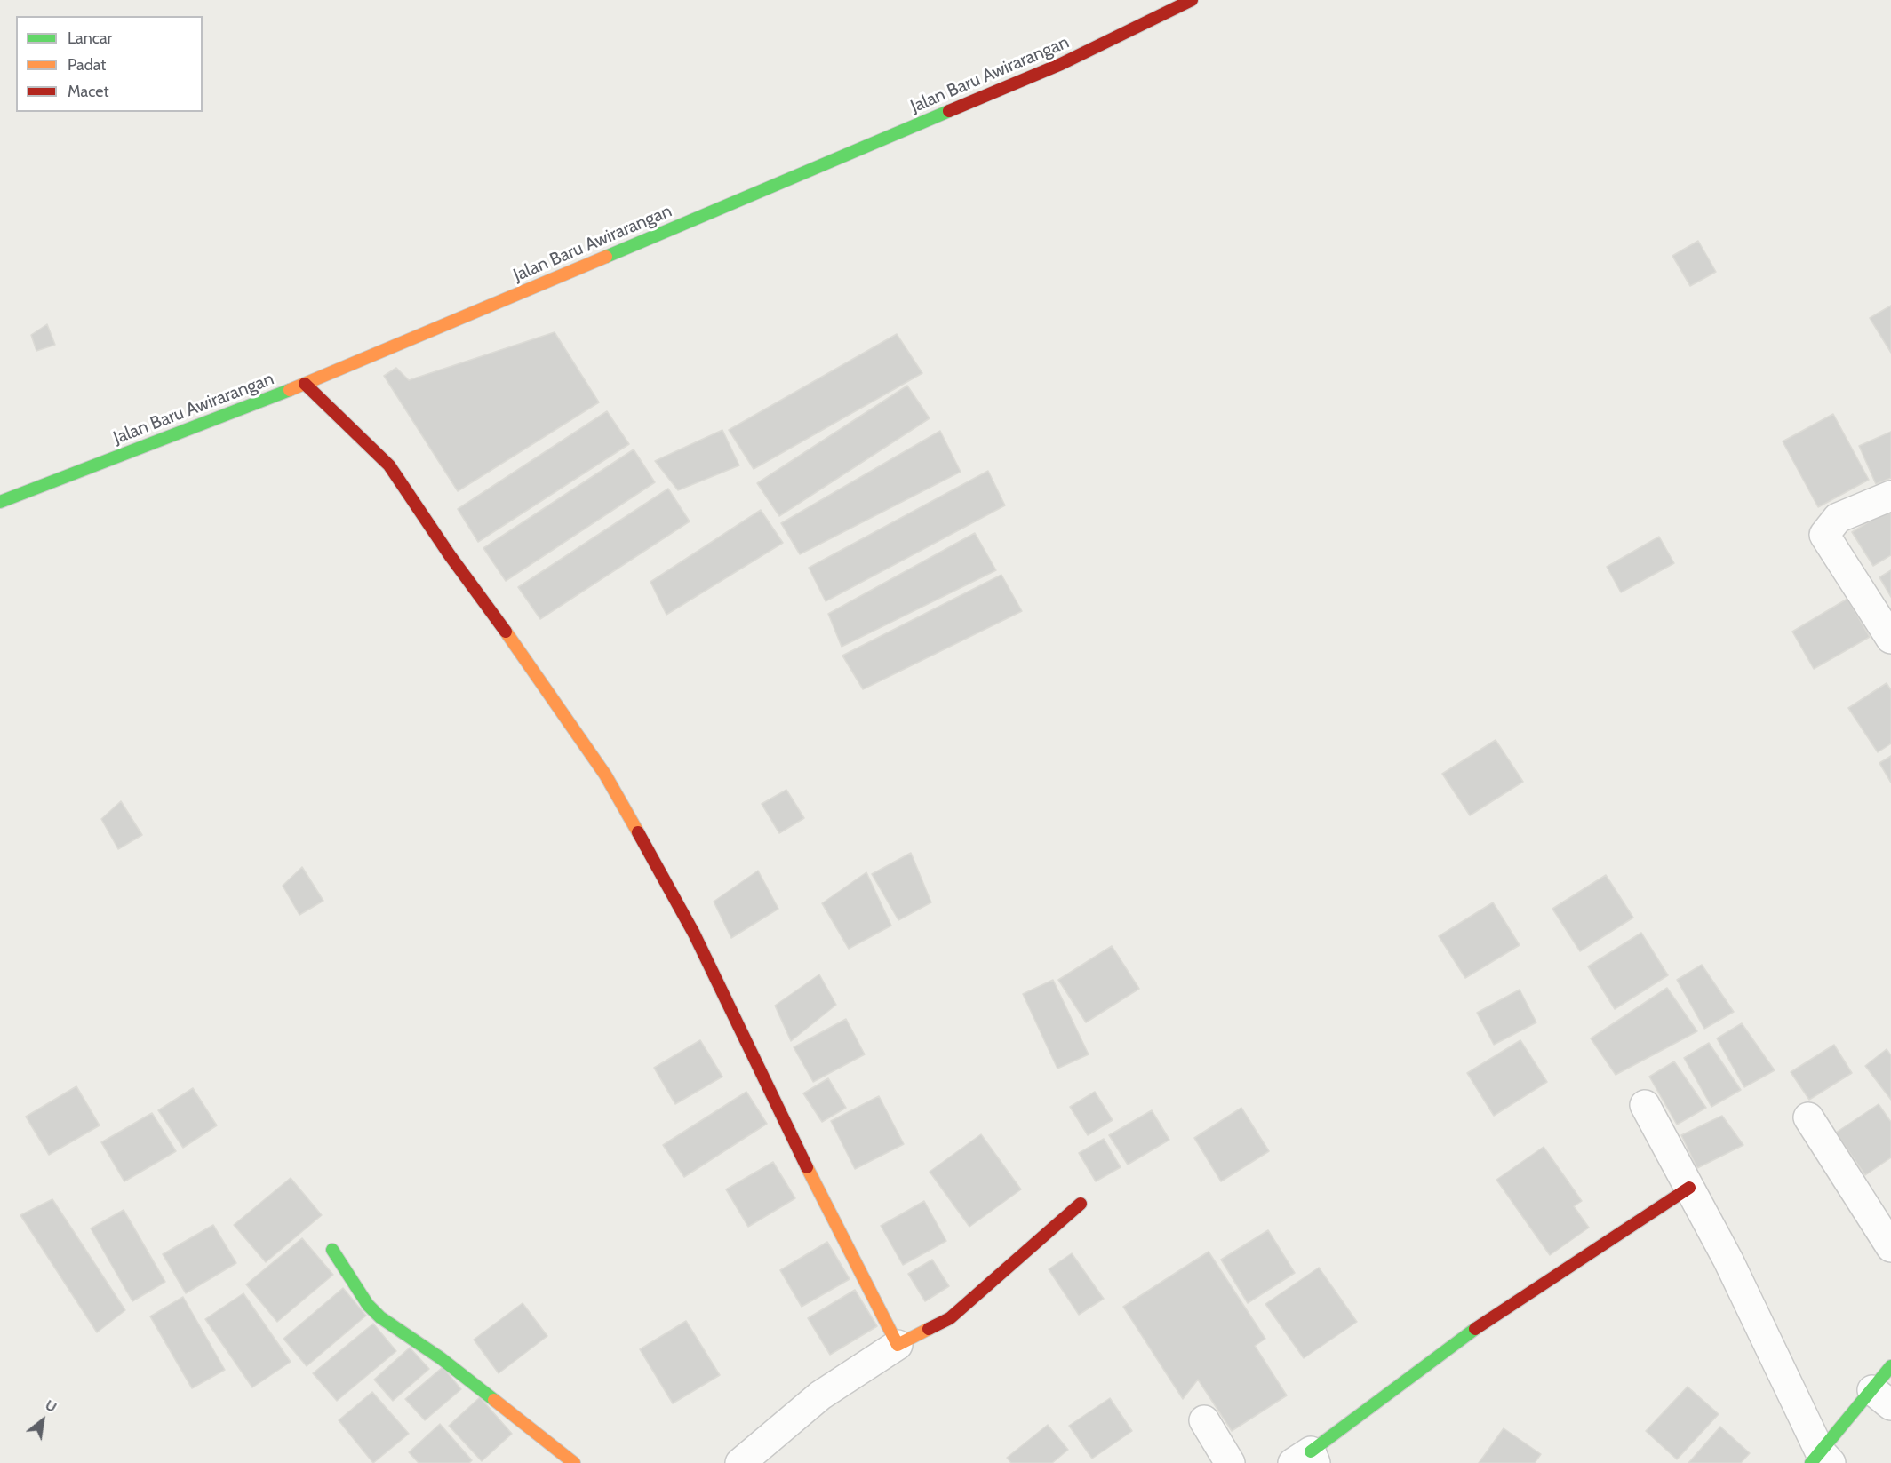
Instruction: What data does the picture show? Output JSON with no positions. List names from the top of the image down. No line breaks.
{"streets":{"street":["Jalan Baru Awirarangan"]},"legend":["Lancar","Padat","Macet"],"north":"top right"}
